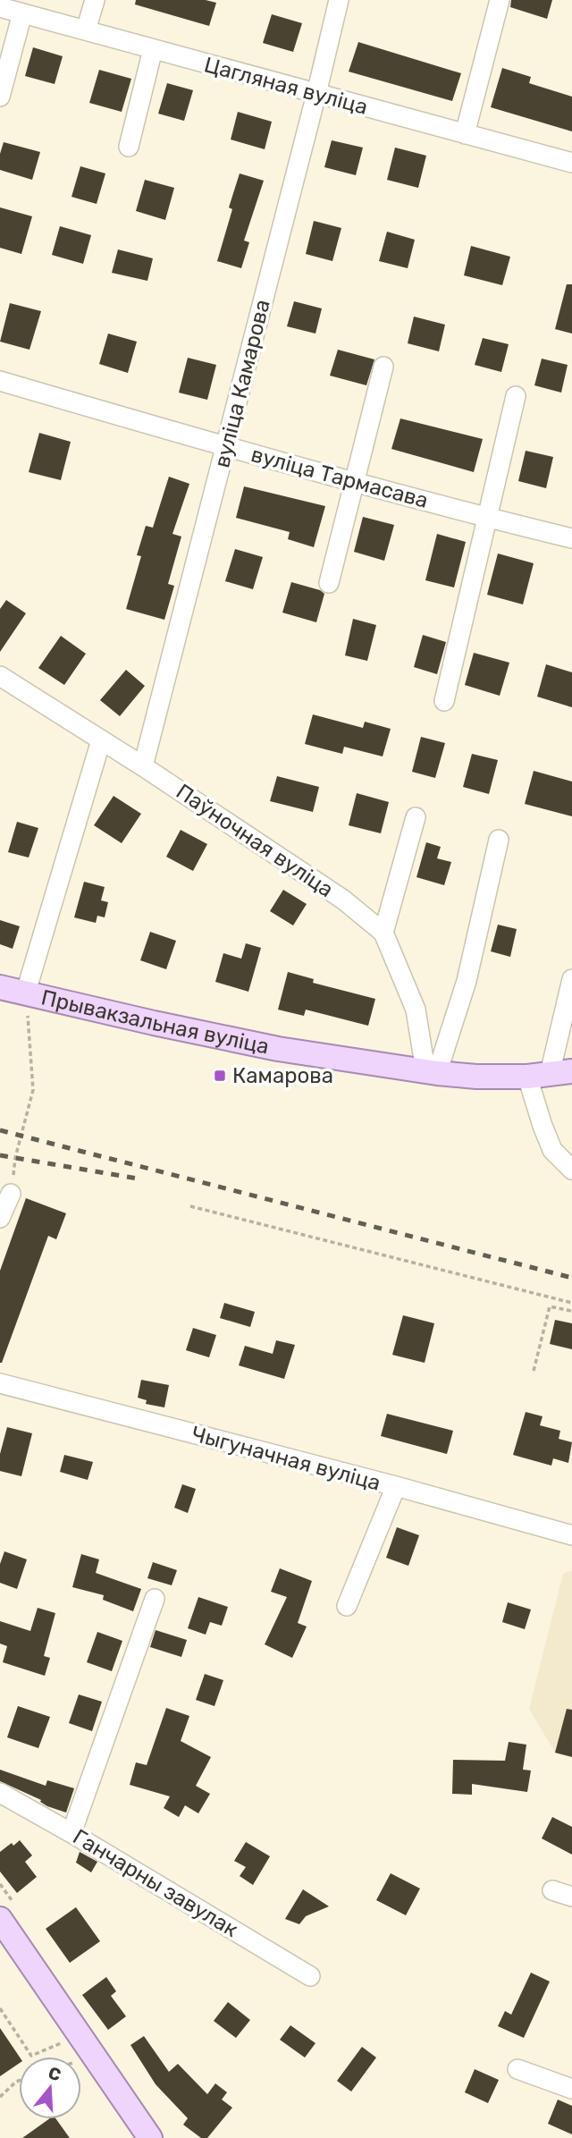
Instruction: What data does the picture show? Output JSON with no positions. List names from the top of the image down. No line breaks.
{"streets":{"main road":["Прывакзальная вуліца"],"street":["Цагляная вуліца","вуліца Камарова","вуліца Тармасава","Паўночная вуліца","Чыгуначная вуліца","Ганчарны завулак"]},"crossings":[["Цагляная вуліца","вуліца Камарова"],["вуліца Камарова","вуліца Тармасава"],["вуліца Камарова","Паўночная вуліца"],["Паўночная вуліца","Прывакзальная вуліца"]],"places":{"transit":["Камарова"]},"north":"top"}
